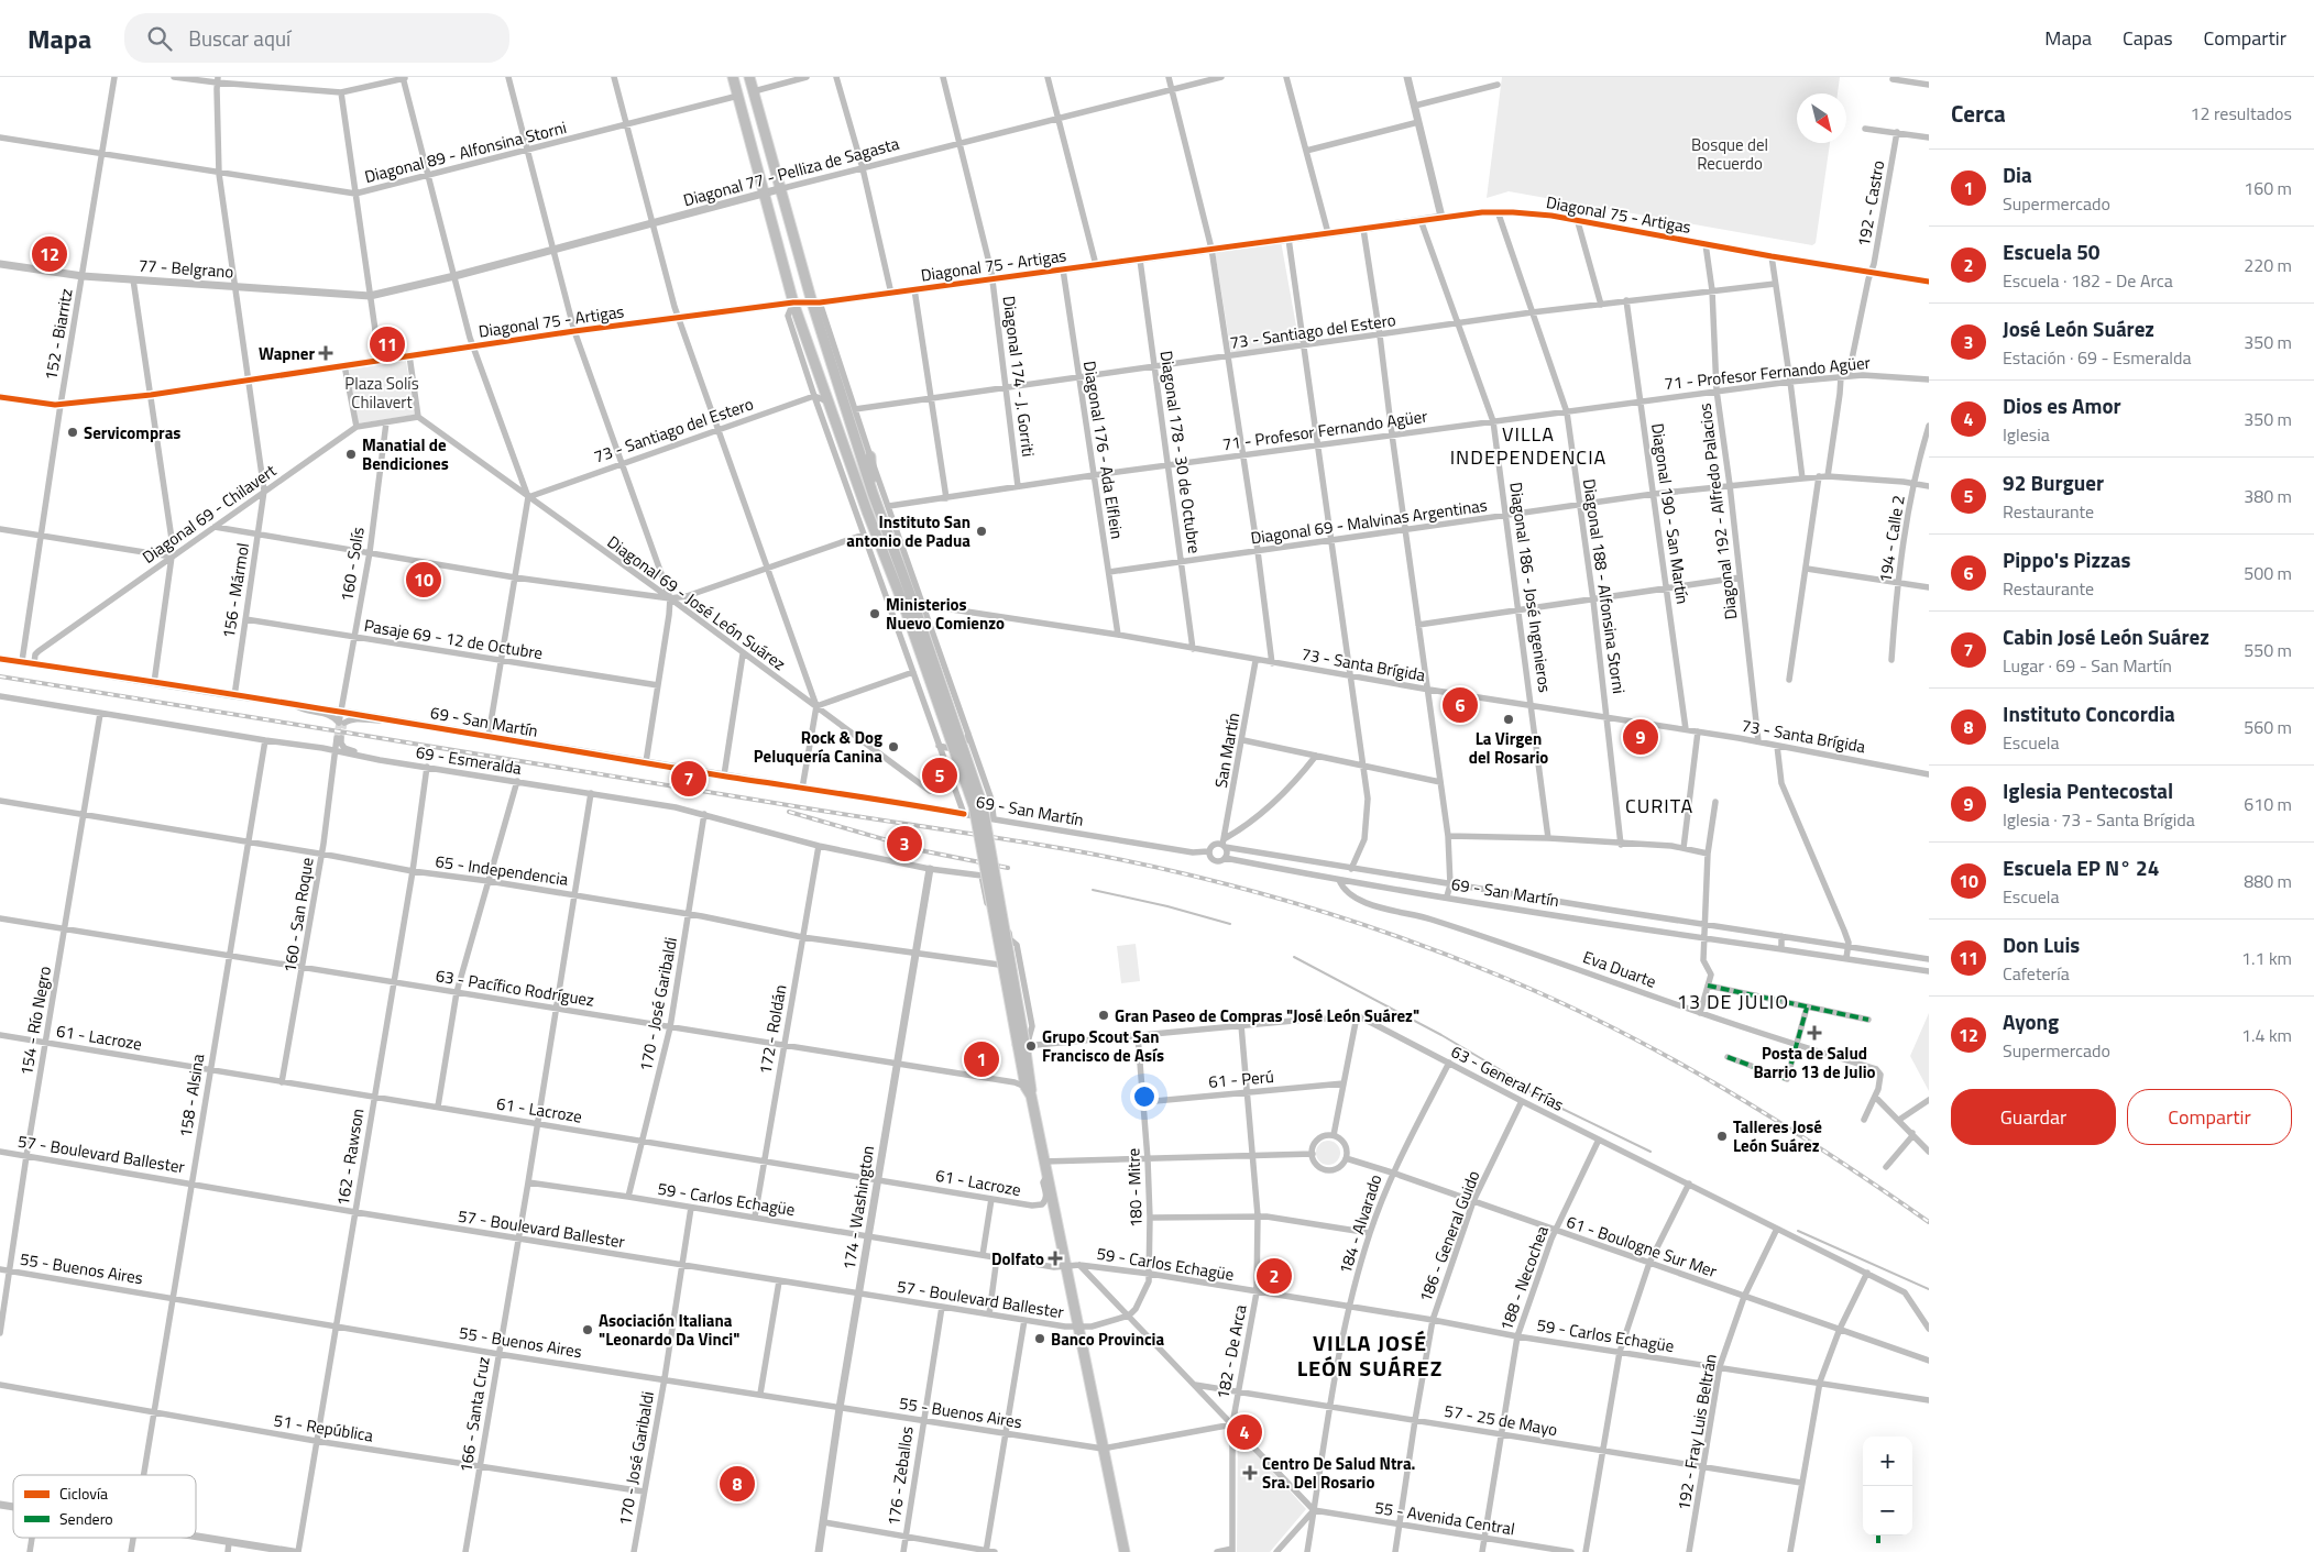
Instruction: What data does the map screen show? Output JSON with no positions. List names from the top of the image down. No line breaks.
{"streets":{"street":["Diagonal 89 - Alfonsina Storni","Diagonal 77 - Pelliza de Sagasta","192 - Castro","Diagonal 75 - Artigas","77 - Belgrano","73 - Santiago del Estero","152 - Biarritz","71 - Profesor Fernando Agüer","Diagonal 174 - J. Gorriti","Diagonal 176 - Ada Elflein","Diagonal 178 - 30 de Octubre","Diagonal 192 - Alfredo Palacios","Diagonal 69 - Chilavert","Diagonal 190 - San Martín","Diagonal 69 - Malvinas Argentinas","194 - Calle 2","160 - Solís","Diagonal 188 - Alfonsina Storni","Diagonal 186 - José Ingenieros","156 - Mármol","Diagonal 69 - José León Suárez","Pasaje 69 - 12 de Octubre","73 - Santa Brígida","69 - San Martín","San Martín","69 - Esmeralda","65 - Independencia","160 - San Roque","Eva Duarte","63 - Pacífico Rodríguez","170 - José Garibaldi","154 - Río Negro","172 - Roldán","61 - Lacroze","63 - General Frías","61 - Perú","158 - Alsina","57 - Boulevard Ballester","162 - Rawson","180 - Mitre","59 - Carlos Echagüe","174 - Washington","184 - Alvarado","186 - General Guido","61 - Boulogne Sur Mer","55 - Buenos Aires","188 - Necochea","182 - De Arca","166 - Santa Cruz","57 - 25 de Mayo","51 - República","192 - Fray Luis Beltrán","176 - Zeballos","55 - Avenida Central"]},"crossings":[["Diagonal 89 - Alfonsina Storni","152 - Biarritz"],["Diagonal 89 - Alfonsina Storni","156 - Mármol"],["Diagonal 77 - Pelliza de Sagasta","77 - Belgrano"],["Diagonal 77 - Pelliza de Sagasta","Diagonal 174 - J. Gorriti"],["192 - Castro","Diagonal 75 - Artigas"],["192 - Castro","71 - Profesor Fernando Agüer"],["Diagonal 75 - Artigas","152 - Biarritz"],["Diagonal 75 - Artigas","Diagonal 174 - J. Gorriti"],["Diagonal 75 - Artigas","Diagonal 176 - Ada Elflein"],["Diagonal 75 - Artigas","Diagonal 178 - 30 de Octubre"],["Diagonal 75 - Artigas","Diagonal 192 - Alfredo Palacios"],["Diagonal 75 - Artigas","Diagonal 188 - Alfonsina Storni"],["Diagonal 75 - Artigas","Diagonal 186 - José Ingenieros"],["Diagonal 75 - Artigas","156 - Mármol"],["77 - Belgrano","152 - Biarritz"],["77 - Belgrano","156 - Mármol"],["73 - Santiago del Estero","Diagonal 174 - J. Gorriti"],["73 - Santiago del Estero","Diagonal 176 - Ada Elflein"],["73 - Santiago del Estero","Diagonal 178 - 30 de Octubre"],["73 - Santiago del Estero","Diagonal 192 - Alfredo Palacios"],["73 - Santiago del Estero","Diagonal 190 - San Martín"],["73 - Santiago del Estero","Diagonal 188 - Alfonsina Storni"],["73 - Santiago del Estero","Diagonal 186 - José Ingenieros"],["73 - Santiago del Estero","Diagonal 69 - José León Suárez"],["152 - Biarritz","69 - San Martín"],["71 - Profesor Fernando Agüer","Diagonal 174 - J. Gorriti"],["71 - Profesor Fernando Agüer","Diagonal 176 - Ada Elflein"],["71 - Profesor Fernando Agüer","Diagonal 178 - 30 de Octubre"],["71 - Profesor Fernando Agüer","Diagonal 192 - Alfredo Palacios"],["71 - Profesor Fernando Agüer","Diagonal 190 - San Martín"],["71 - Profesor Fernando Agüer","Diagonal 188 - Alfonsina Storni"],["71 - Profesor Fernando Agüer","Diagonal 186 - José Ingenieros"],["Diagonal 176 - Ada Elflein","Diagonal 69 - Malvinas Argentinas"],["Diagonal 176 - Ada Elflein","73 - Santa Brígida"],["Diagonal 178 - 30 de Octubre","Diagonal 69 - Malvinas Argentinas"],["Diagonal 178 - 30 de Octubre","73 - Santa Brígida"],["Diagonal 192 - Alfredo Palacios","Diagonal 69 - Malvinas Argentinas"],["Diagonal 192 - Alfredo Palacios","73 - Santa Brígida"],["Diagonal 69 - Chilavert","160 - Solís"],["Diagonal 69 - Chilavert","156 - Mármol"],["Diagonal 69 - Chilavert","Diagonal 69 - José León Suárez"],["Diagonal 69 - Chilavert","69 - San Martín"],["Diagonal 190 - San Martín","Diagonal 69 - Malvinas Argentinas"],["Diagonal 190 - San Martín","73 - Santa Brígida"],["Diagonal 69 - Malvinas Argentinas","194 - Calle 2"],["Diagonal 69 - Malvinas Argentinas","Diagonal 188 - Alfonsina Storni"],["Diagonal 69 - Malvinas Argentinas","Diagonal 186 - José Ingenieros"],["160 - Solís","Pasaje 69 - 12 de Octubre"],["160 - Solís","69 - San Martín"],["Diagonal 188 - Alfonsina Storni","73 - Santa Brígida"],["Diagonal 186 - José Ingenieros","73 - Santa Brígida"],["156 - Mármol","Pasaje 69 - 12 de Octubre"],["156 - Mármol","69 - San Martín"],["73 - Santa Brígida","San Martín"],["69 - San Martín","San Martín"],["69 - San Martín","Eva Duarte"],["69 - Esmeralda","160 - San Roque"],["69 - Esmeralda","170 - José Garibaldi"],["69 - Esmeralda","154 - Río Negro"],["69 - Esmeralda","172 - Roldán"],["69 - Esmeralda","158 - Alsina"],["69 - Esmeralda","162 - Rawson"],["69 - Esmeralda","174 - Washington"],["69 - Esmeralda","166 - Santa Cruz"],["65 - Independencia","160 - San Roque"],["65 - Independencia","170 - José Garibaldi"],["65 - Independencia","154 - Río Negro"],["65 - Independencia","172 - Roldán"],["65 - Independencia","158 - Alsina"],["65 - Independencia","162 - Rawson"],["65 - Independencia","174 - Washington"],["65 - Independencia","166 - Santa Cruz"],["160 - San Roque","63 - Pacífico Rodríguez"],["160 - San Roque","61 - Lacroze"],["63 - Pacífico Rodríguez","170 - José Garibaldi"],["63 - Pacífico Rodríguez","154 - Río Negro"],["63 - Pacífico Rodríguez","172 - Roldán"],["63 - Pacífico Rodríguez","158 - Alsina"],["63 - Pacífico Rodríguez","162 - Rawson"],["63 - Pacífico Rodríguez","174 - Washington"],["63 - Pacífico Rodríguez","166 - Santa Cruz"],["170 - José Garibaldi","61 - Lacroze"],["170 - José Garibaldi","57 - Boulevard Ballester"],["170 - José Garibaldi","59 - Carlos Echagüe"],["170 - José Garibaldi","55 - Buenos Aires"],["170 - José Garibaldi","51 - República"],["154 - Río Negro","61 - Lacroze"],["154 - Río Negro","57 - Boulevard Ballester"],["154 - Río Negro","55 - Buenos Aires"],["172 - Roldán","61 - Lacroze"],["172 - Roldán","59 - Carlos Echagüe"],["61 - Lacroze","158 - Alsina"],["61 - Lacroze","162 - Rawson"],["61 - Lacroze","174 - Washington"],["61 - Lacroze","166 - Santa Cruz"],["63 - General Frías","184 - Alvarado"],["63 - General Frías","186 - General Guido"],["63 - General Frías","188 - Necochea"],["63 - General Frías","192 - Fray Luis Beltrán"],["61 - Perú","180 - Mitre"],["61 - Perú","182 - De Arca"],["158 - Alsina","57 - Boulevard Ballester"],["158 - Alsina","55 - Buenos Aires"],["158 - Alsina","51 - República"],["57 - Boulevard Ballester","162 - Rawson"],["57 - Boulevard Ballester","174 - Washington"],["57 - Boulevard Ballester","166 - Santa Cruz"],["57 - Boulevard Ballester","176 - Zeballos"],["162 - Rawson","55 - Buenos Aires"],["162 - Rawson","51 - República"],["180 - Mitre","59 - Carlos Echagüe"],["59 - Carlos Echagüe","174 - Washington"],["59 - Carlos Echagüe","184 - Alvarado"],["59 - Carlos Echagüe","186 - General Guido"],["59 - Carlos Echagüe","188 - Necochea"],["59 - Carlos Echagüe","182 - De Arca"],["59 - Carlos Echagüe","166 - Santa Cruz"],["59 - Carlos Echagüe","192 - Fray Luis Beltrán"],["174 - Washington","55 - Buenos Aires"],["184 - Alvarado","61 - Boulogne Sur Mer"],["184 - Alvarado","57 - 25 de Mayo"],["184 - Alvarado","55 - Avenida Central"],["186 - General Guido","61 - Boulogne Sur Mer"],["186 - General Guido","57 - 25 de Mayo"],["186 - General Guido","55 - Avenida Central"],["61 - Boulogne Sur Mer","188 - Necochea"],["61 - Boulogne Sur Mer","192 - Fray Luis Beltrán"],["55 - Buenos Aires","182 - De Arca"],["55 - Buenos Aires","166 - Santa Cruz"],["55 - Buenos Aires","176 - Zeballos"],["188 - Necochea","57 - 25 de Mayo"],["188 - Necochea","55 - Avenida Central"],["182 - De Arca","57 - 25 de Mayo"],["166 - Santa Cruz","51 - República"],["57 - 25 de Mayo","192 - Fray Luis Beltrán"]],"districts":["VILLA INDEPENDENCIA","CURITA","13 DE JULIO","VILLA JOSÉ LEÓN SUÁREZ"],"parks":["Bosque del Recuerdo","Plaza Solís Chilavert"],"places":{"health":["Wapner","Posta de Salud Barrio 13 de Julio","Dolfato","Centro De Salud Ntra. Sra. Del Rosario"],"other":["Servicompras","Manatial de Bendiciones","Instituto San antonio de Padua","Ministerios Nuevo Comienzo","La Virgen del Rosario","Rock & Dog Peluquería Canina","Gran Paseo de Compras \"José León Suárez\"","Grupo Scout San Francisco de Asís","Talleres José León Suárez","Asociación Italiana \"Leonardo Da Vinci\"","Banco Provincia"]},"legend":["Ciclovía","Sendero"],"north":"bottom right","page":{"header":"Mapa","search":"Buscar aquí","nav":["Mapa","Capas","Compartir"],"heading":["Cerca","12 resultados"],"list":[{"mark":"1","name":"Dia","note":"Supermercado","value":"160 m"},{"mark":"2","name":"Escuela 50","note":"Escuela · 182 - De Arca","value":"220 m"},{"mark":"3","name":"José León Suárez","note":"Estación · 69 - Esmeralda","value":"350 m"},{"mark":"4","name":"Dios es Amor","note":"Iglesia","value":"350 m"},{"mark":"5","name":"92 Burguer","note":"Restaurante","value":"380 m"},{"mark":"6","name":"Pippo's Pizzas","note":"Restaurante","value":"500 m"},{"mark":"7","name":"Cabin José León Suárez","note":"Lugar · 69 - San Martín","value":"550 m"},{"mark":"8","name":"Instituto Concordia","note":"Escuela","value":"560 m"},{"mark":"9","name":"Iglesia Pentecostal","note":"Iglesia · 73 - Santa Brígida","value":"610 m"},{"mark":"10","name":"Escuela EP N° 24","note":"Escuela","value":"880 m"},{"mark":"11","name":"Don Luis","note":"Cafetería","value":"1.1 km"},{"mark":"12","name":"Ayong","note":"Supermercado","value":"1.4 km"}],"pins":["12","11","10","6","9","5","7","3","1","2","4","8"],"buttons":["Guardar","Compartir"],"map_buttons":["+","−"]}}
